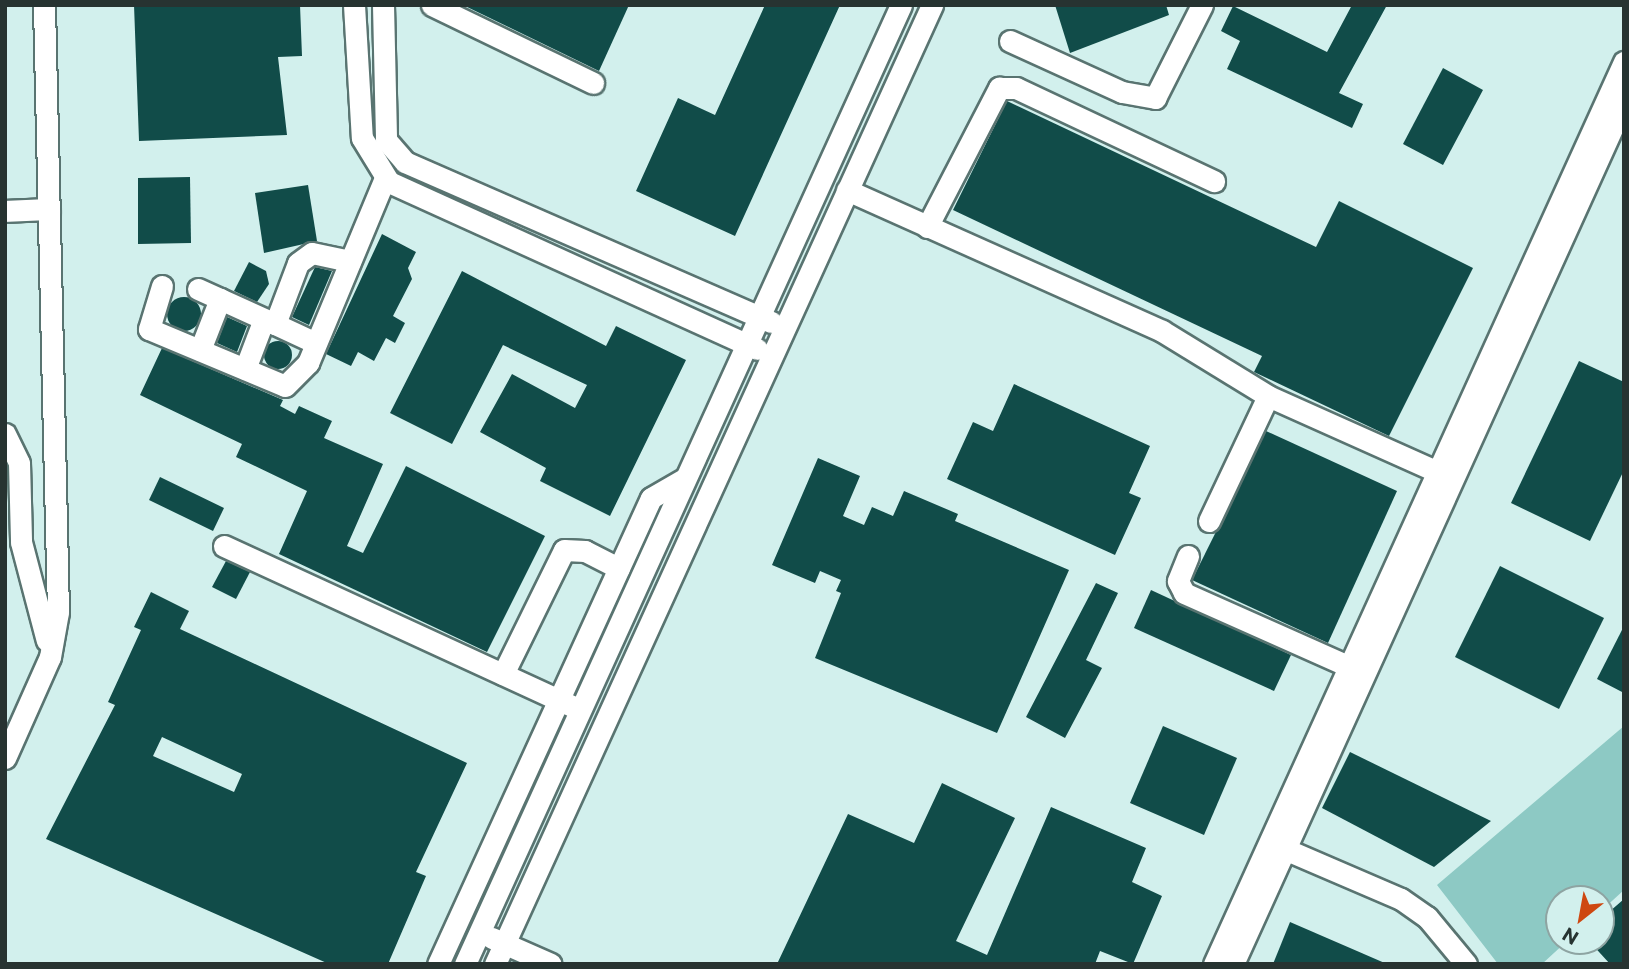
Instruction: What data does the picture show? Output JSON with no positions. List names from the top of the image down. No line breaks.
{"north":"bottom left"}
